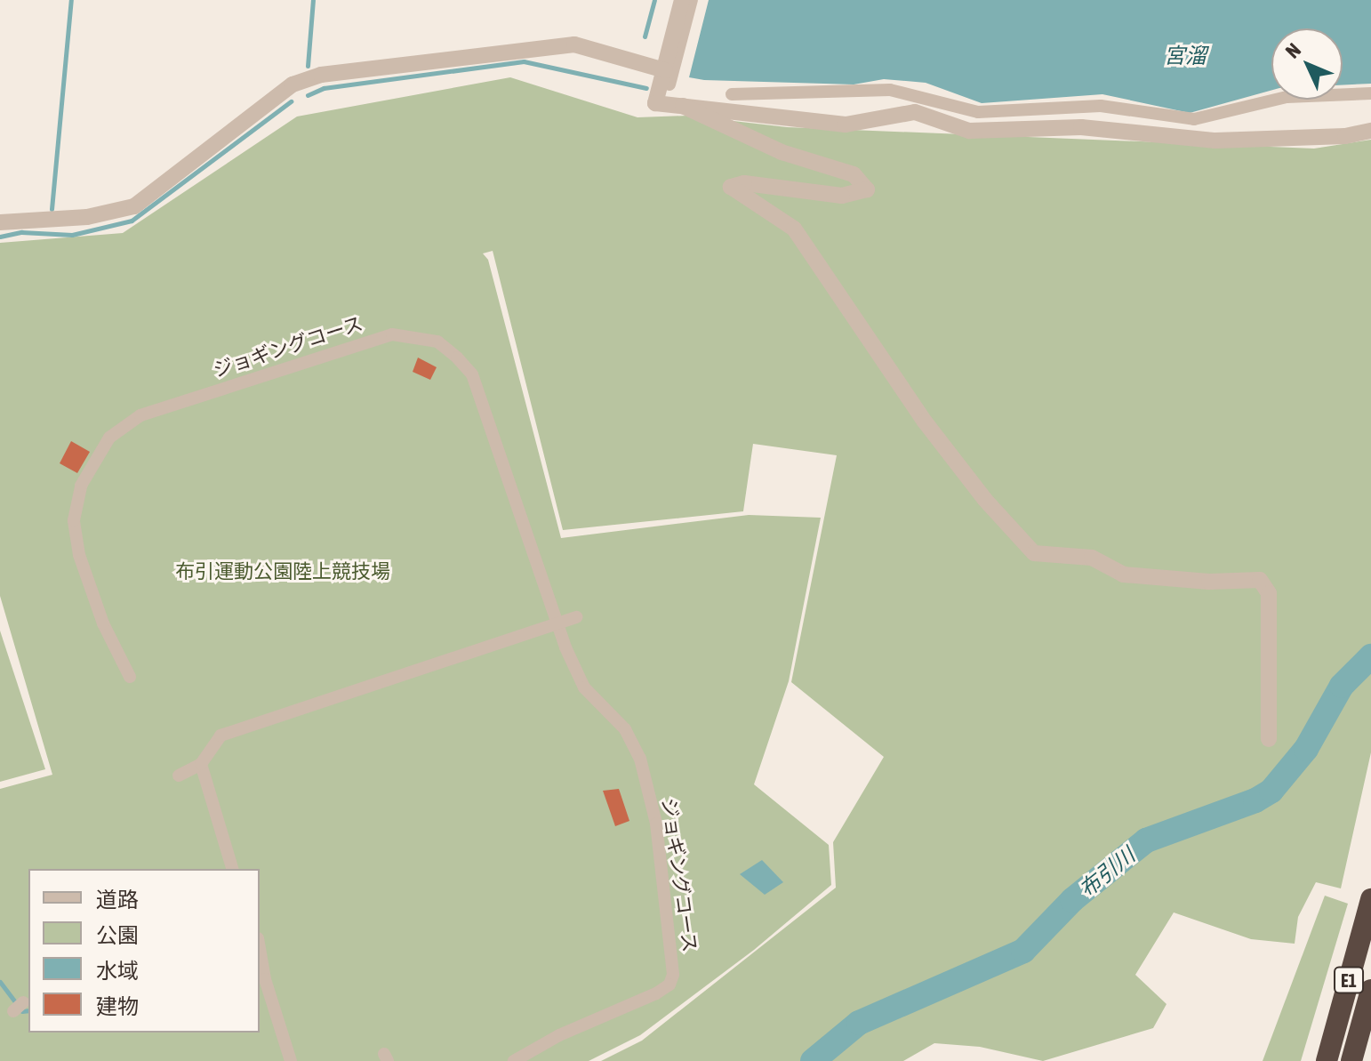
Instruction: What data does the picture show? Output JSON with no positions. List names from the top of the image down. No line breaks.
{"streets":{"highway":["E1"],"street":["ジョギングコース"]},"water":["宮溜","布引川"],"parks":["布引運動公園陸上競技場"],"legend":["道路","公園","水域","建物"],"north":"top left"}
